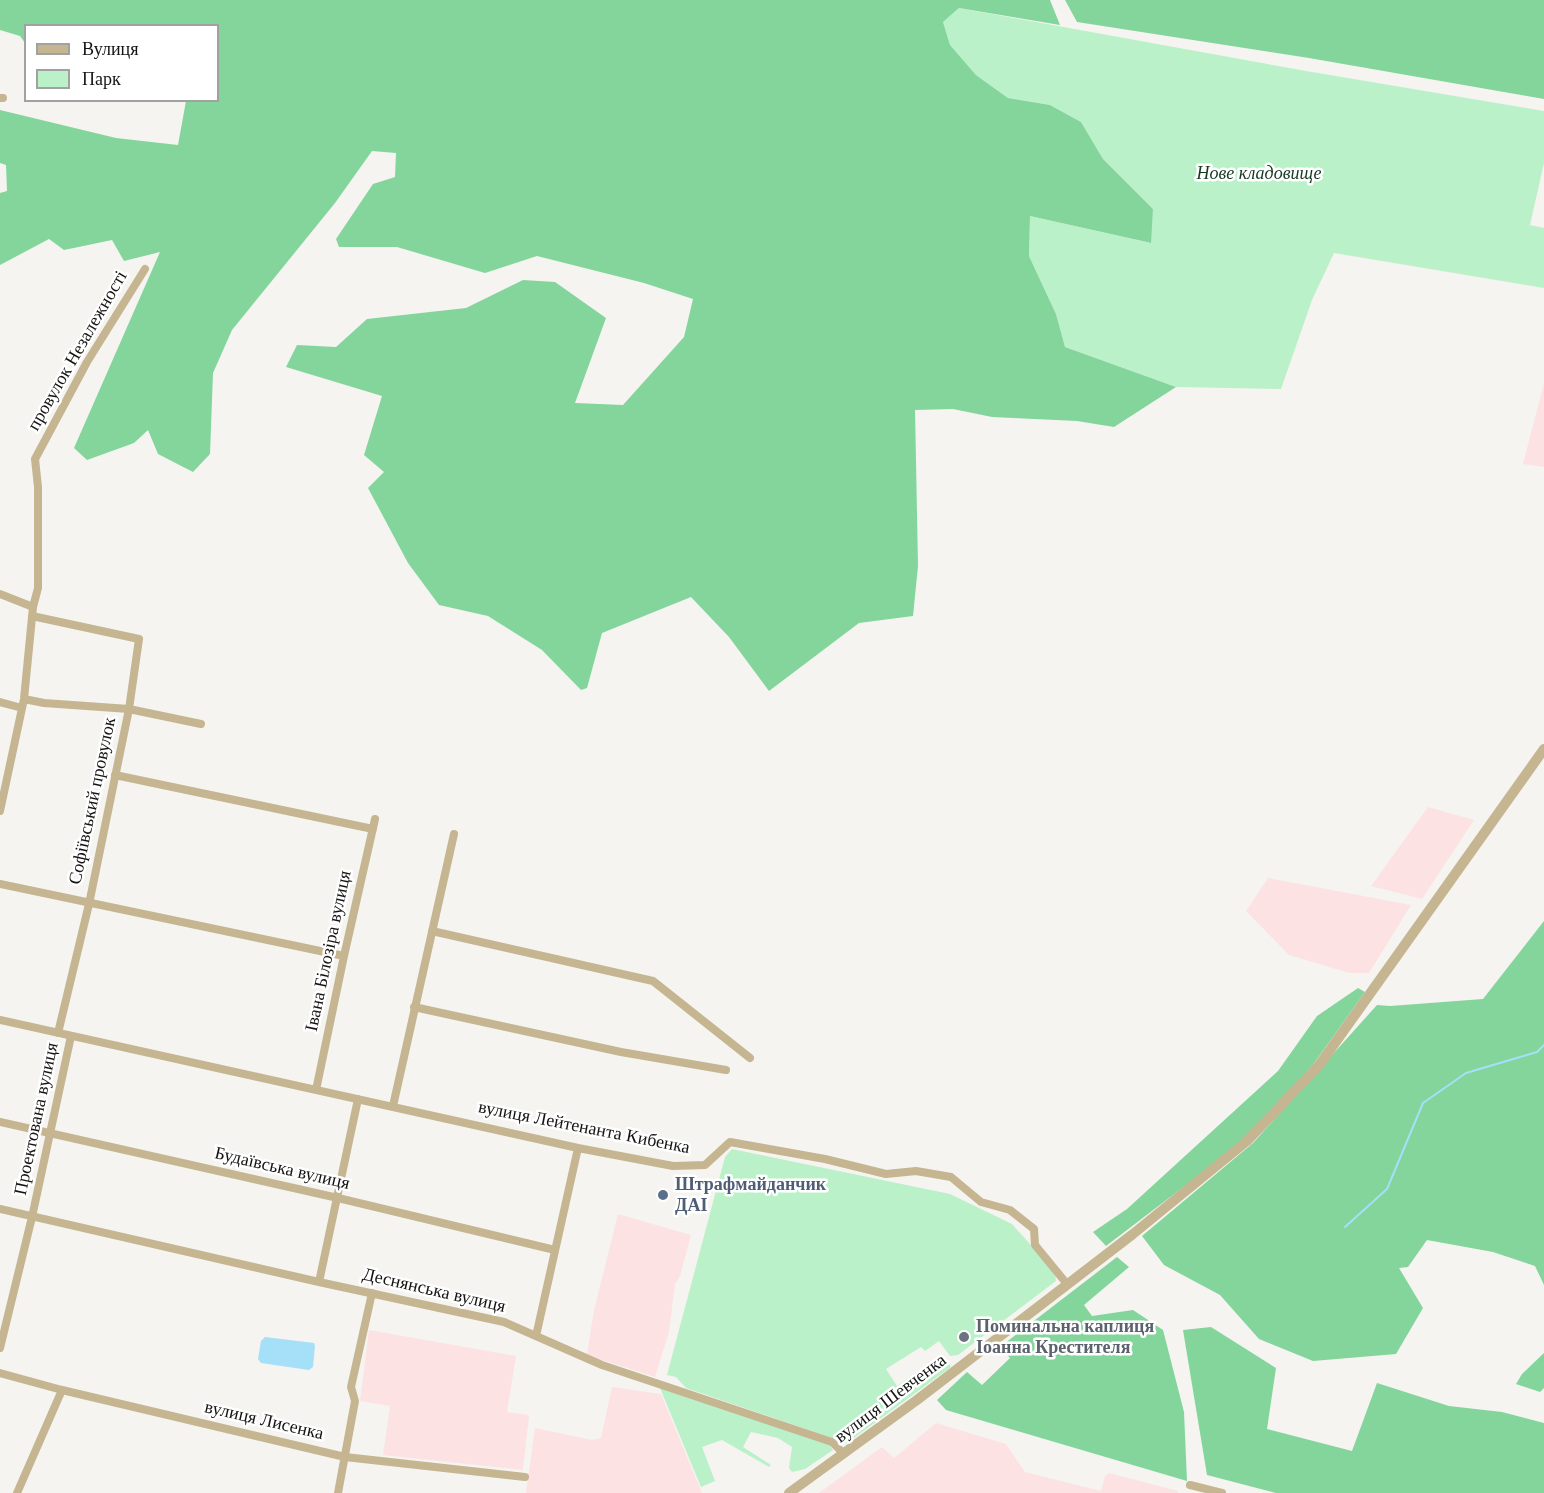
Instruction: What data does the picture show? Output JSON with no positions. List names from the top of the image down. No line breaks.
{"streets":{"street":["провулок Незалежності","Софіївський провулок","Івана Білозіра вулиця","Проектована вулиця","вулиця Лейтенанта Кибенка","Будаївська вулиця","Деснянська вулиця","вулиця Шевченка","вулиця Лисенка"]},"crossings":[["провулок Незалежності","Софіївський провулок"],["Проектована вулиця","Будаївська вулиця"],["Проектована вулиця","Деснянська вулиця"],["вулиця Лейтенанта Кибенка","вулиця Шевченка"],["Деснянська вулиця","вулиця Шевченка"]],"parks":["Нове кладовище"],"places":["Штрафмайданчик ДАІ","Поминальна каплиця Іоанна Крестителя"],"legend":["Вулиця","Парк"]}
